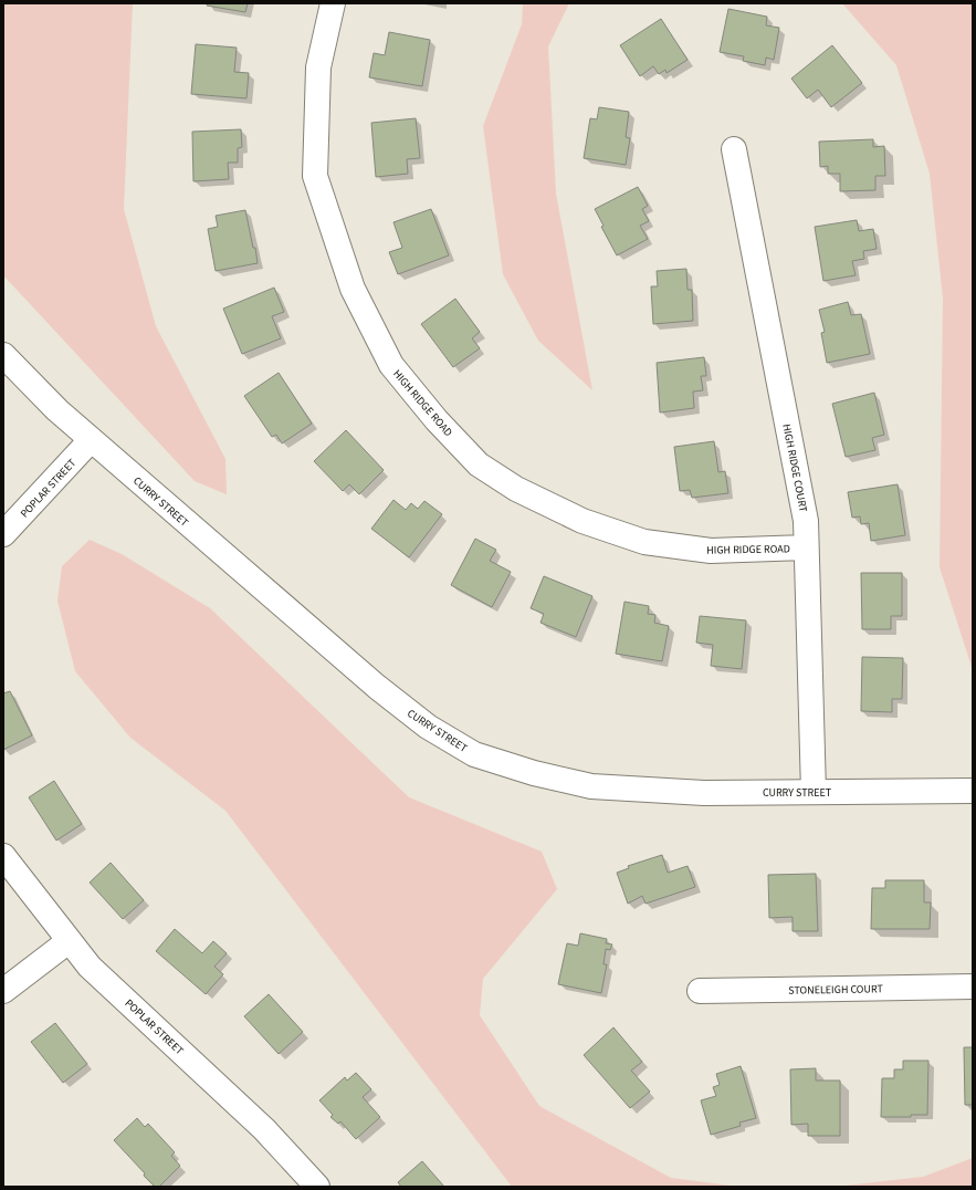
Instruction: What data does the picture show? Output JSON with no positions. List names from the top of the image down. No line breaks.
{"streets":{"street":["HIGH RIDGE ROAD","HIGH RIDGE COURT","POPLAR STREET","CURRY STREET","STONELEIGH COURT"]},"crossings":[["HIGH RIDGE ROAD","HIGH RIDGE COURT"],["HIGH RIDGE COURT","CURRY STREET"],["POPLAR STREET","CURRY STREET"]]}
